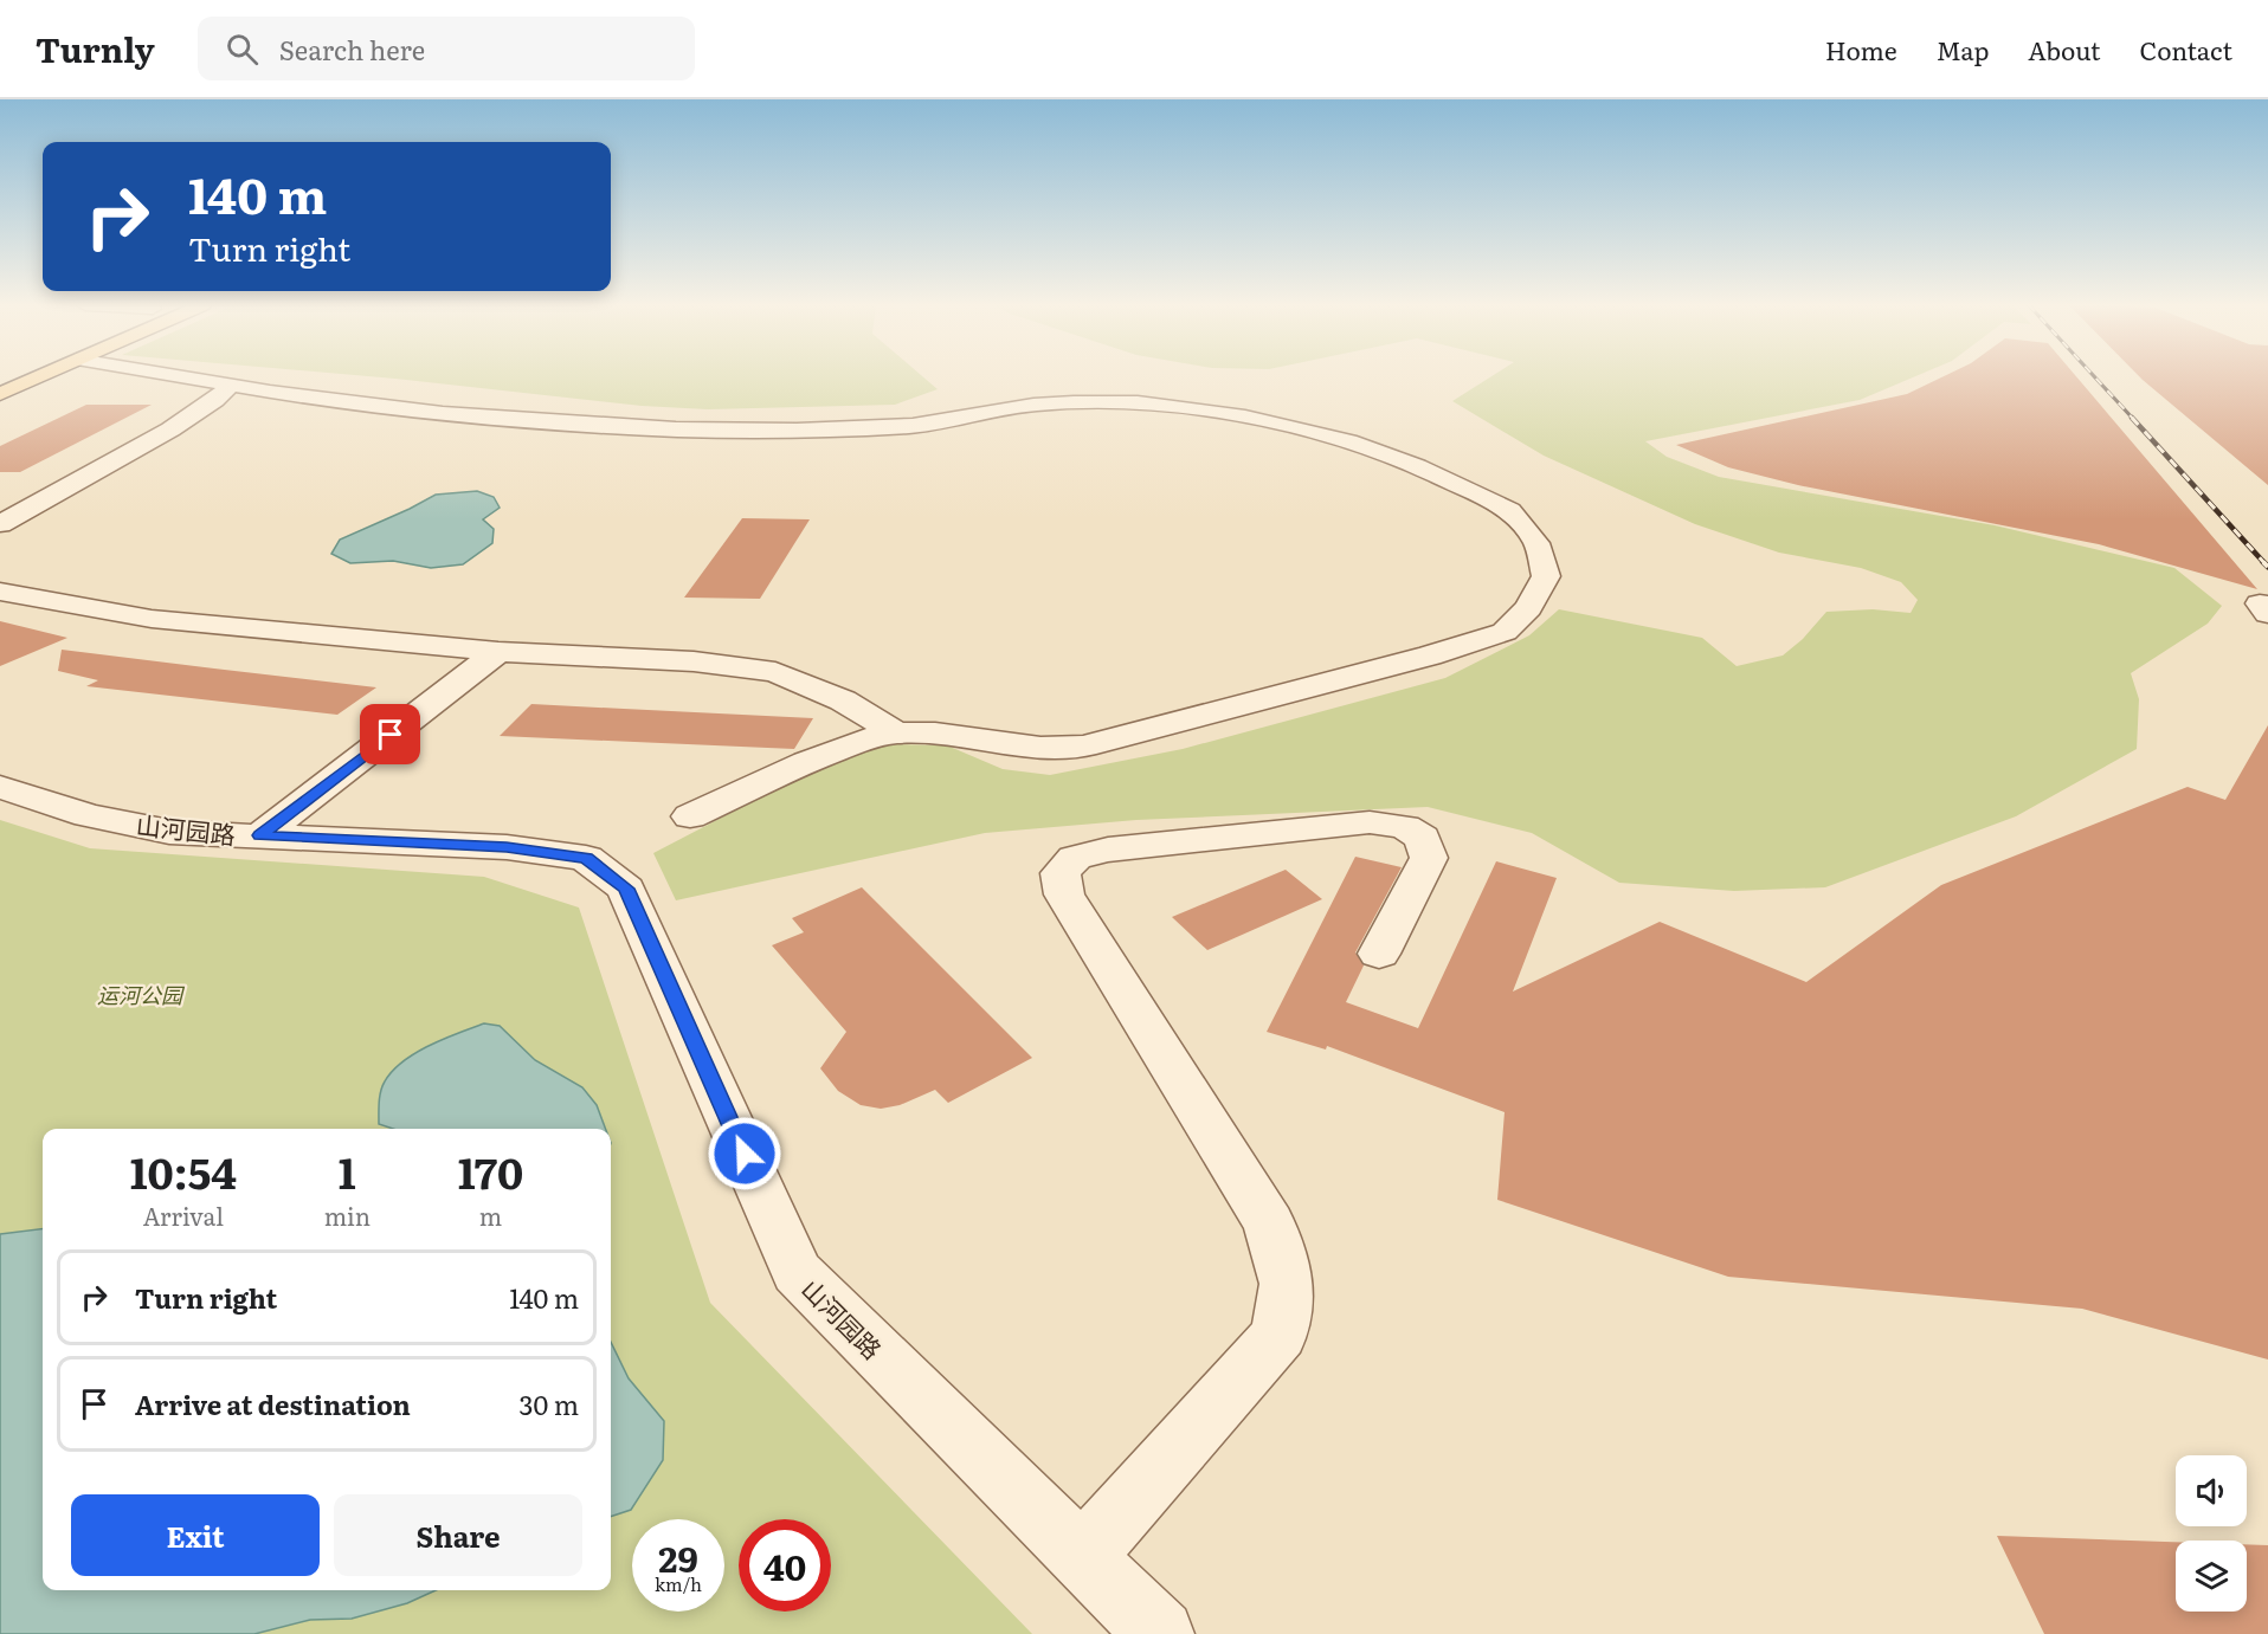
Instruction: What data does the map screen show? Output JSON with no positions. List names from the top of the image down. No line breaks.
{"streets":{"street":["山河园路"]},"parks":["运河公园"],"page":{"header":"Turnly","search":"Search here","nav":["Home","Map","About","Contact"],"turn":["140 m","Turn right"],"eta":["10:54","Arrival","1","min","170","m"],"list":[{"name":"Turn right","value":"140 m"},{"name":"Arrive at destination","value":"30 m"}],"buttons":["Exit","Share"],"speed":"29 km/h","limit":"40"}}
